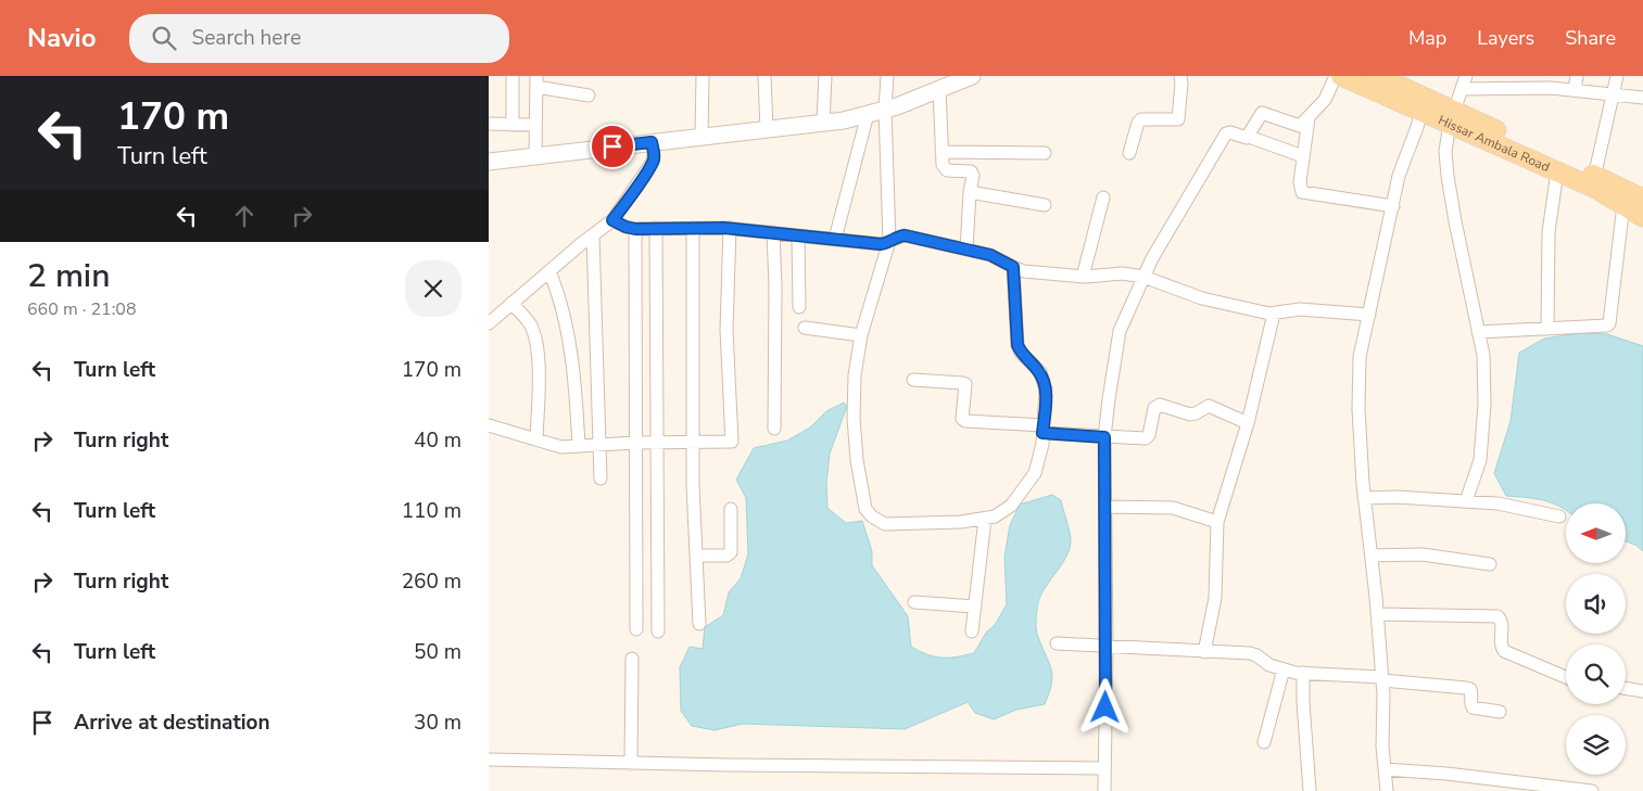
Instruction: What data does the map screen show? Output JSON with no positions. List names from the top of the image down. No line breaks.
{"streets":{"main road":["Hissar Ambala Road"]},"north":"left","page":{"header":"Navio","search":"Search here","nav":["Map","Layers","Share"],"turn":["170 m","Turn left"],"heading":["2 min","660 m · 21:08"],"list":[{"name":"Turn left","value":"170 m"},{"name":"Turn right","value":"40 m"},{"name":"Turn left","value":"110 m"},{"name":"Turn right","value":"260 m"},{"name":"Turn left","value":"50 m"},{"name":"Arrive at destination","value":"30 m"}]}}
